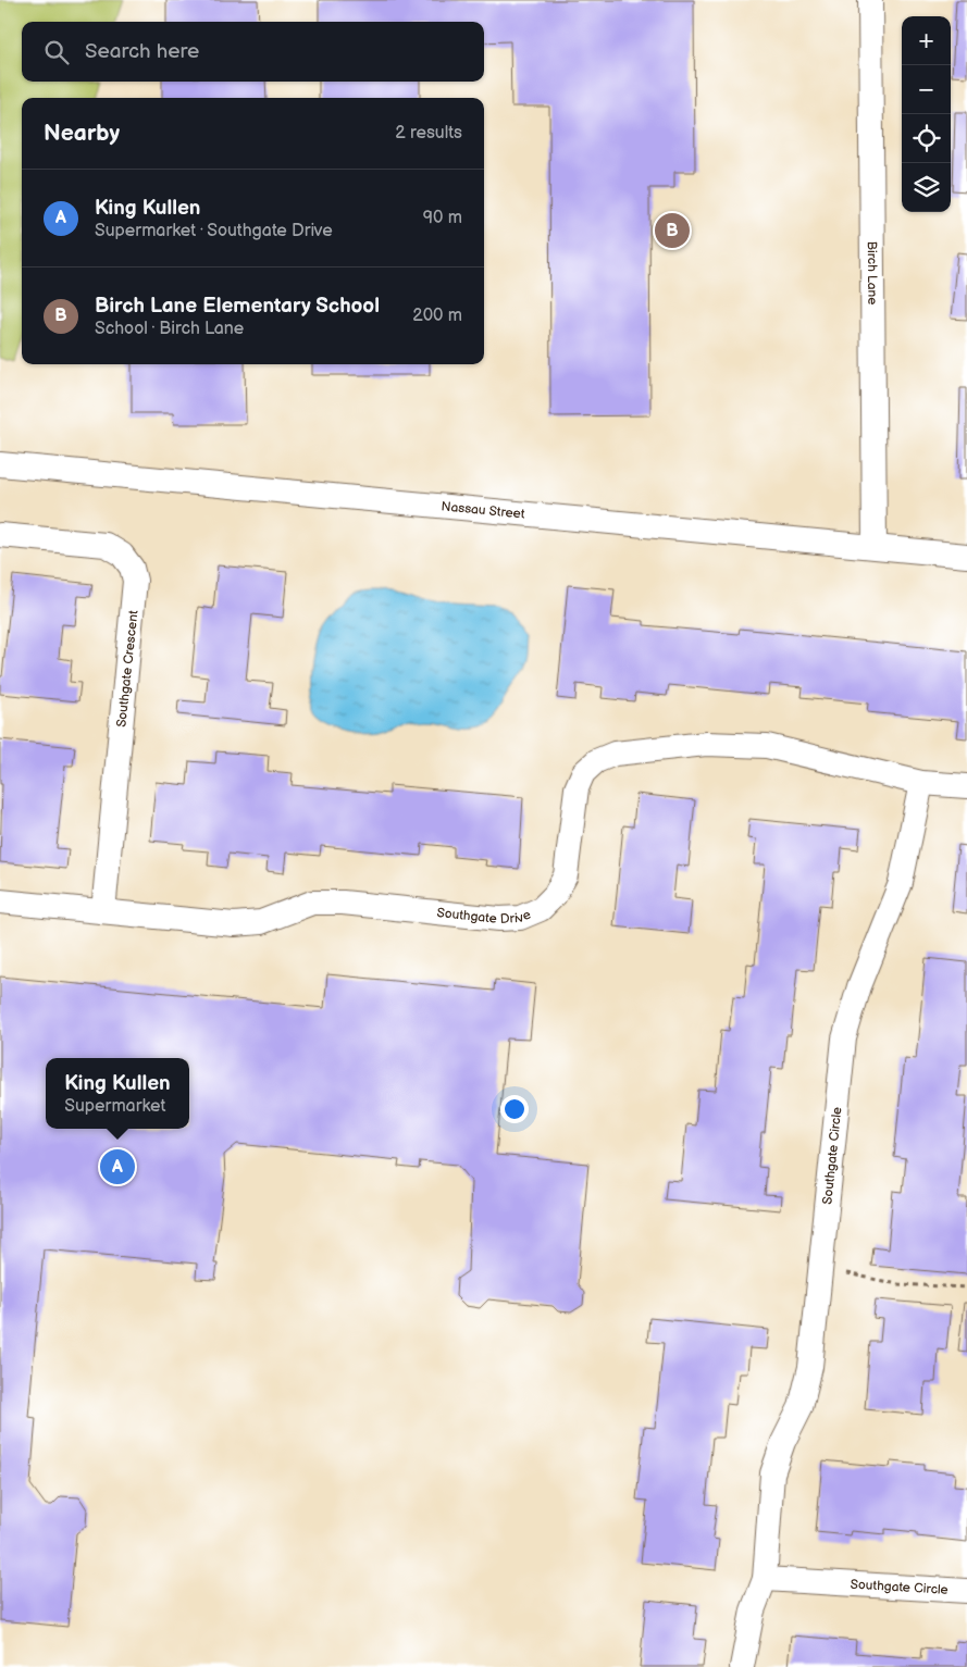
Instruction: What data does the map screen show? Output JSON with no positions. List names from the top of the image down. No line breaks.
{"streets":{"street":["Birch Lane","Nassau Street","Southgate Crescent","Southgate Drive","Southgate Circle"]},"crossings":[["Birch Lane","Nassau Street"],["Southgate Crescent","Southgate Drive"],["Southgate Drive","Southgate Circle"]],"page":{"map_buttons":["+","−"],"search":"Search here","heading":["Nearby","2 results"],"list":[{"mark":"A","name":"King Kullen","note":"Supermarket · Southgate Drive","value":"90 m"},{"mark":"B","name":"Birch Lane Elementary School","note":"School · Birch Lane","value":"200 m"}],"pins":["B","A"],"popup":["King Kullen","Supermarket"]}}
